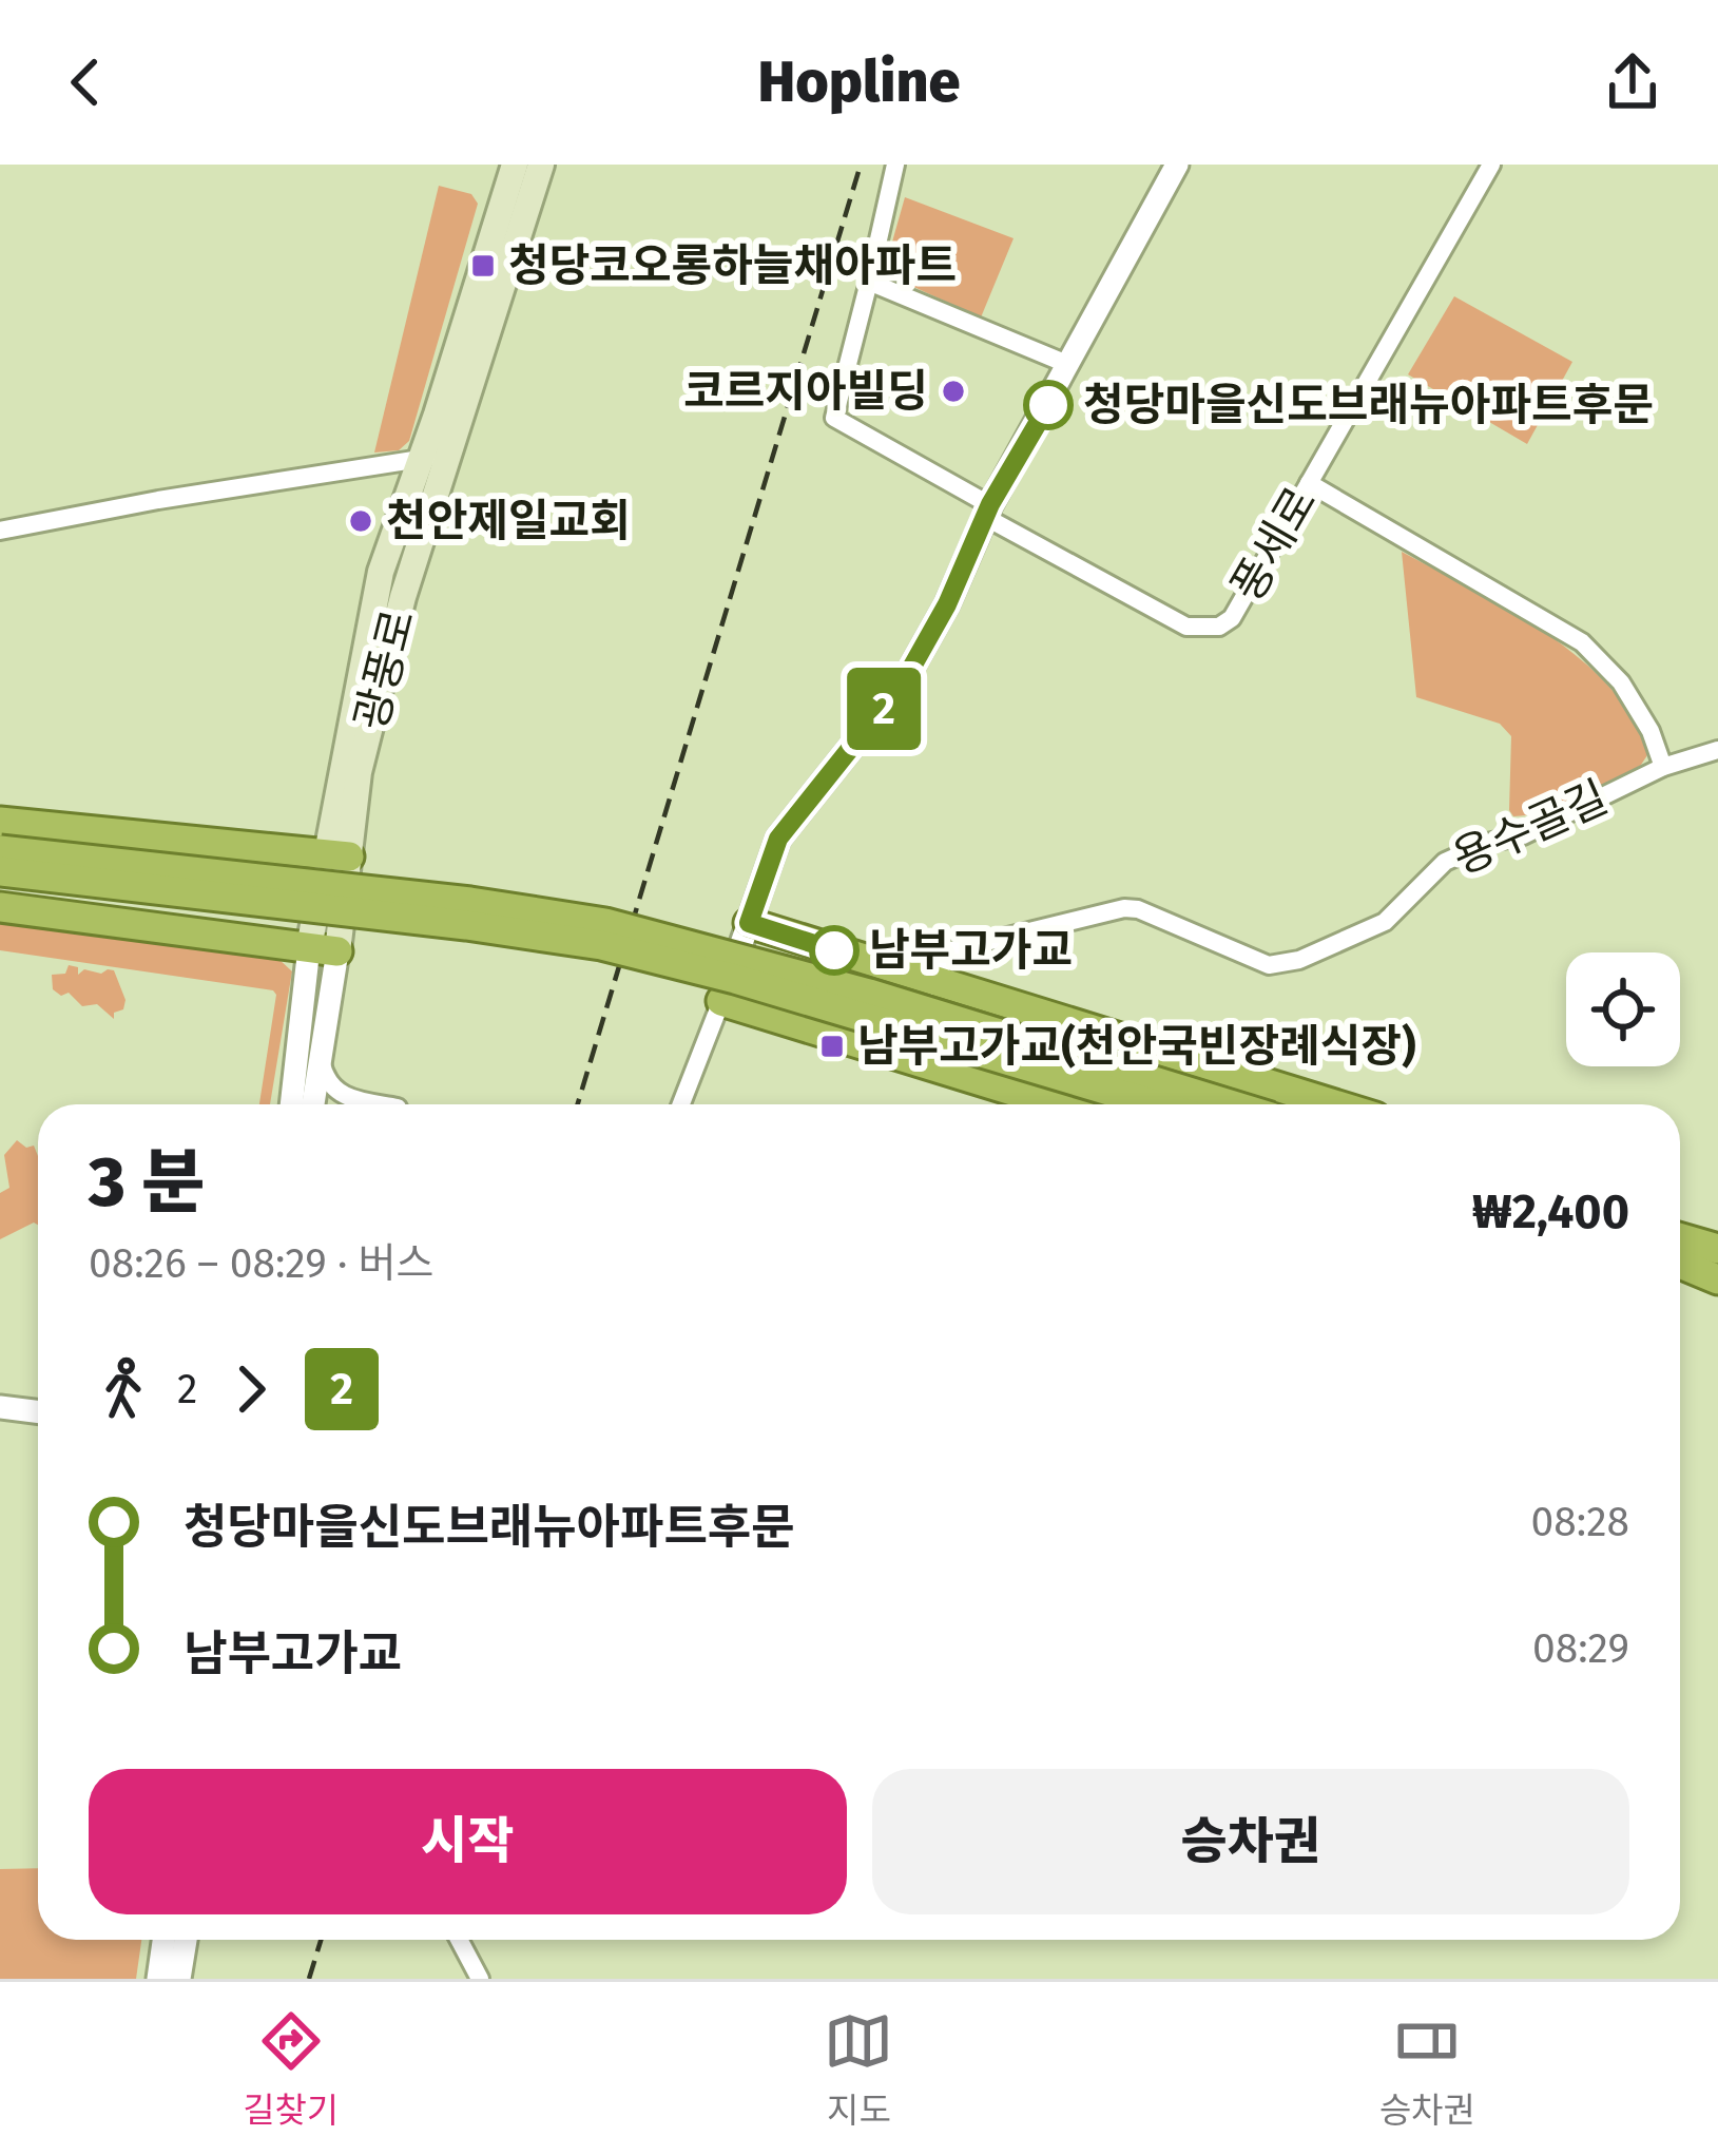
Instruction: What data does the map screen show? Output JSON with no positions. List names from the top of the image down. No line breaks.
{"streets":{"main road":["광풍로"],"street":["풍세로","용수골길"]},"crossings":[["풍세로","용수골길"]],"places":{"transit":["청당코오롱하늘채아파트","남부고가교(천안국빈장례식장)"],"other":["코르지아빌딩","청당마을신도브래뉴아파트후문","천안제일교회","남부고가교"]},"lines":["bus line 2"],"page":{"header":"Hopline","on_map":"2","heading":["3 분","08:26 – 08:29 · 버스","₩2,400"],"legs":["2","2"],"list":[{"name":"청당마을신도브래뉴아파트후문","value":"08:28"},{"name":"남부고가교","value":"08:29"}],"buttons":["시작","승차권"],"tabs":["길찾기","지도","승차권"]}}
